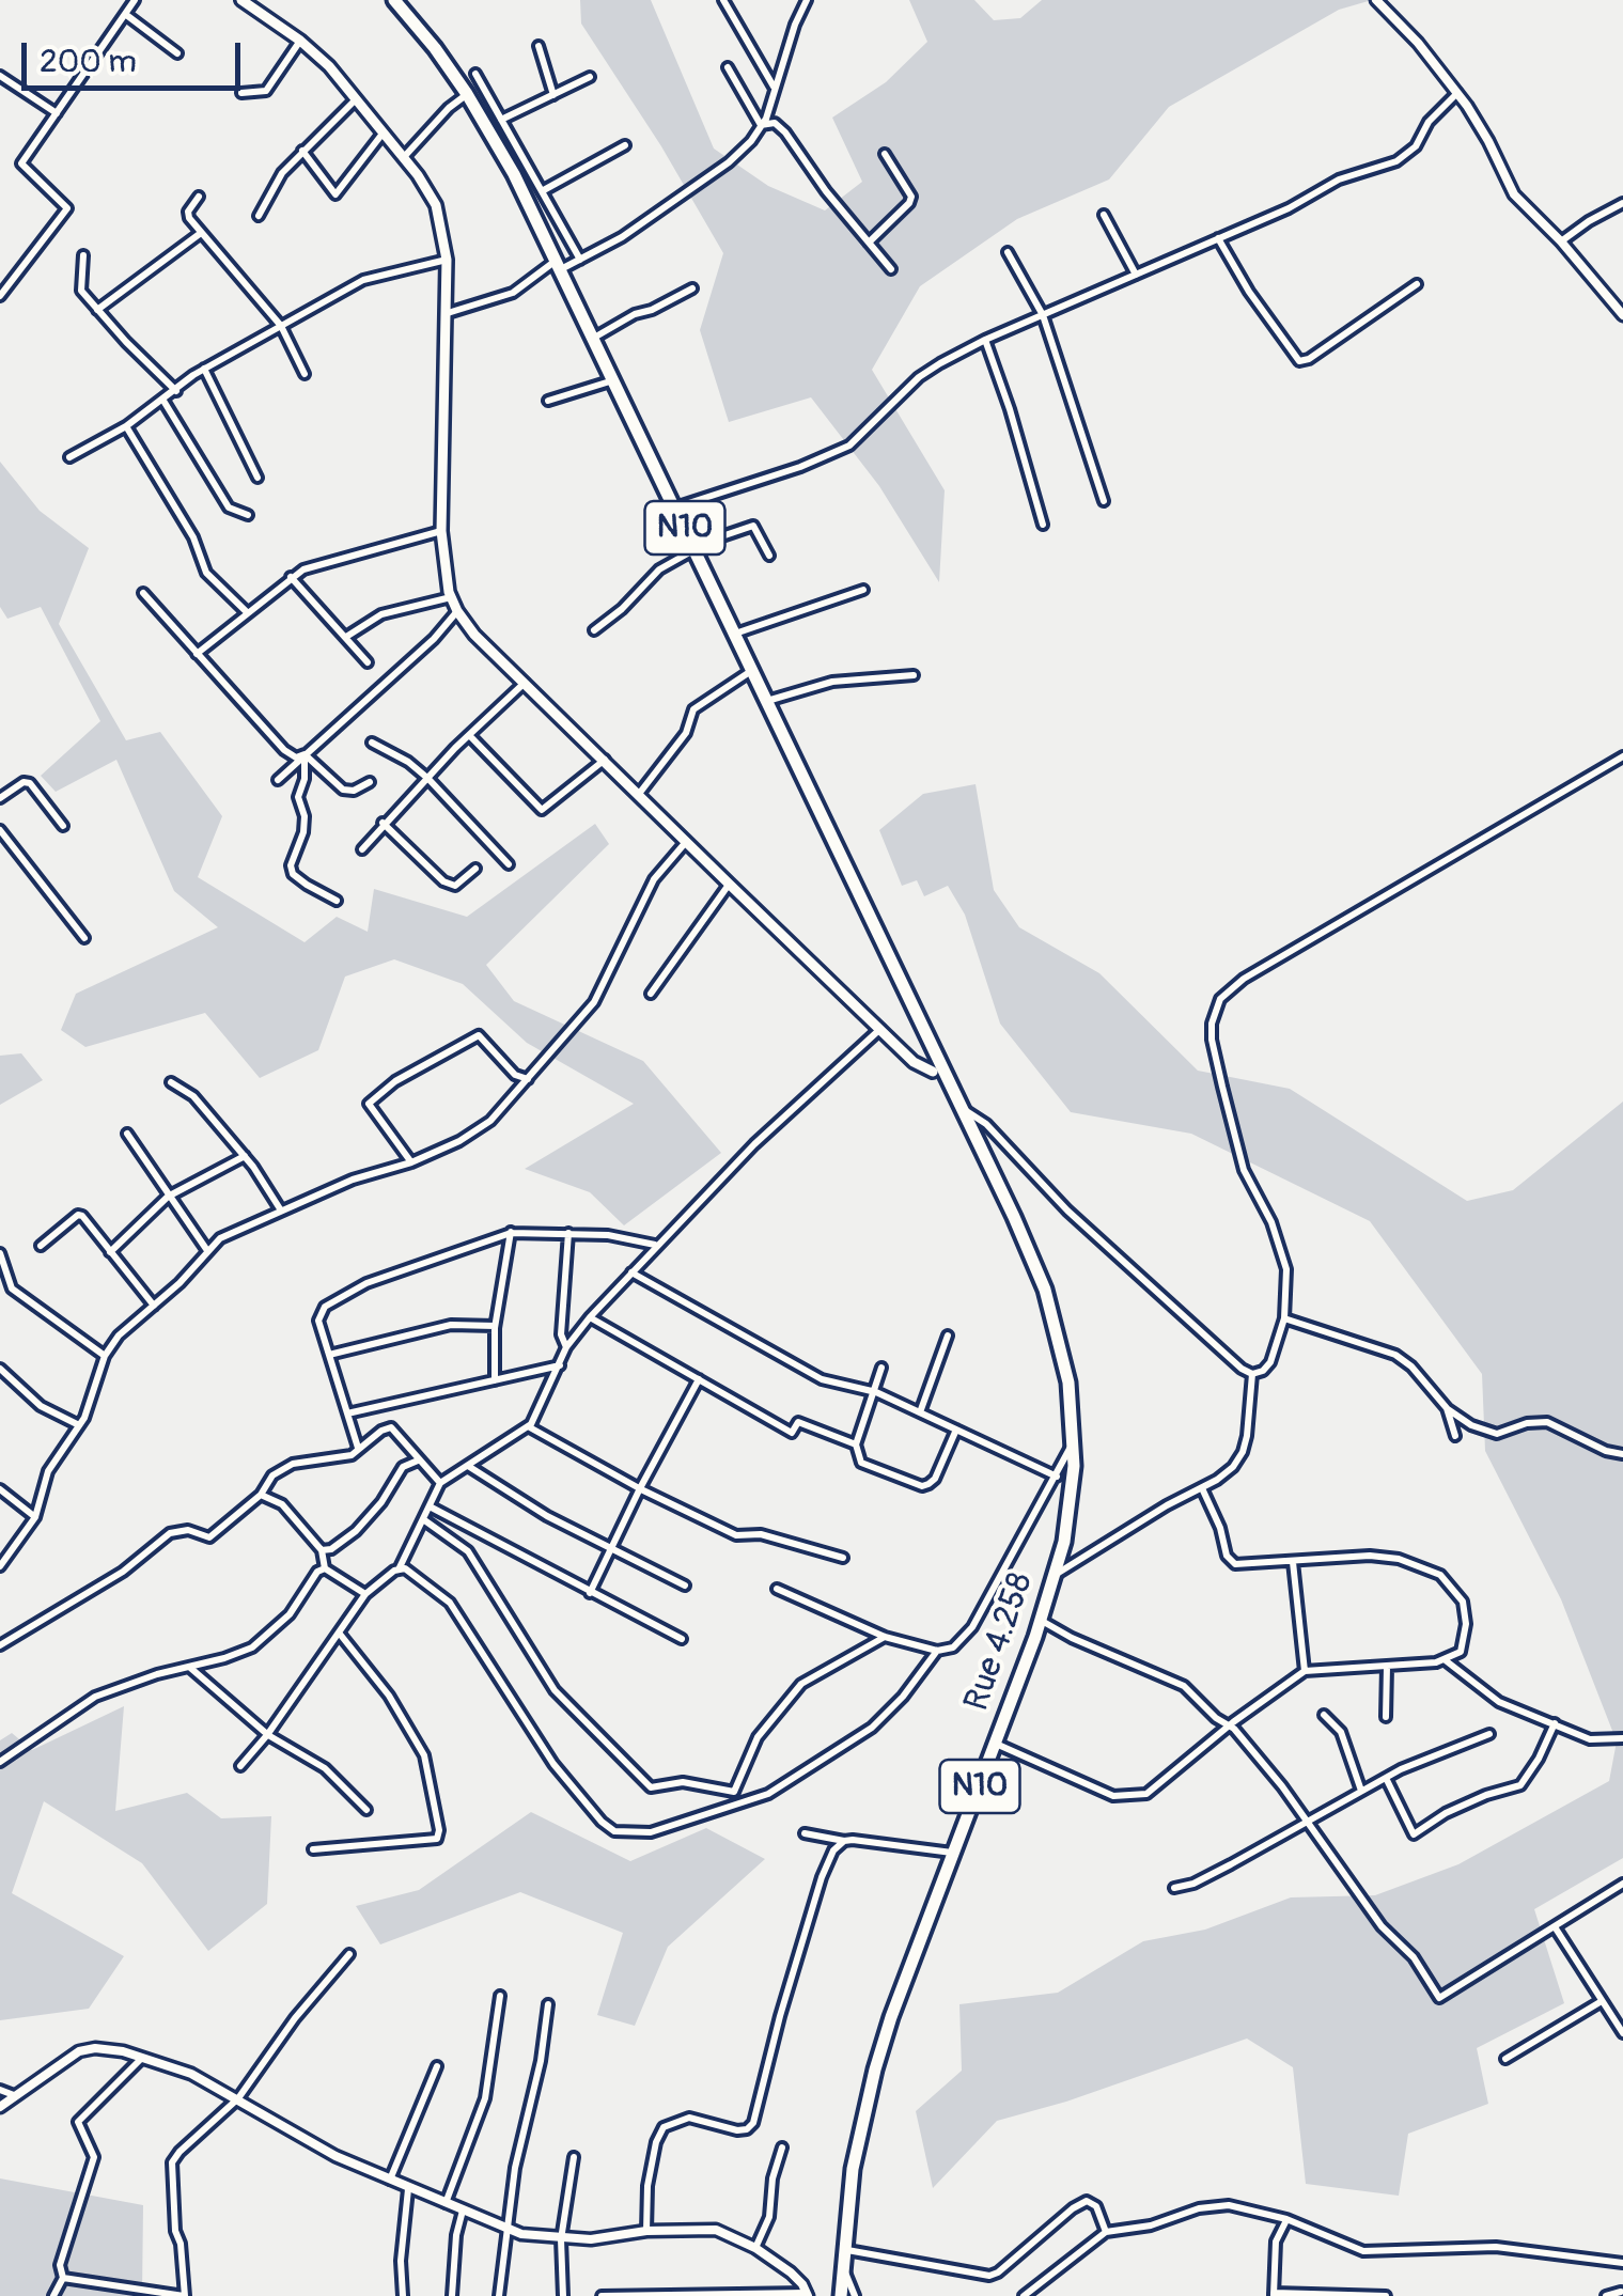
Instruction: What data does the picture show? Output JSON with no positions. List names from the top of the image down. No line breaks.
{"streets":{"highway":["N10","Rue 4.258"]},"crossings":[["N10","Rue 4.258"]],"scale_bar":"200 m"}
